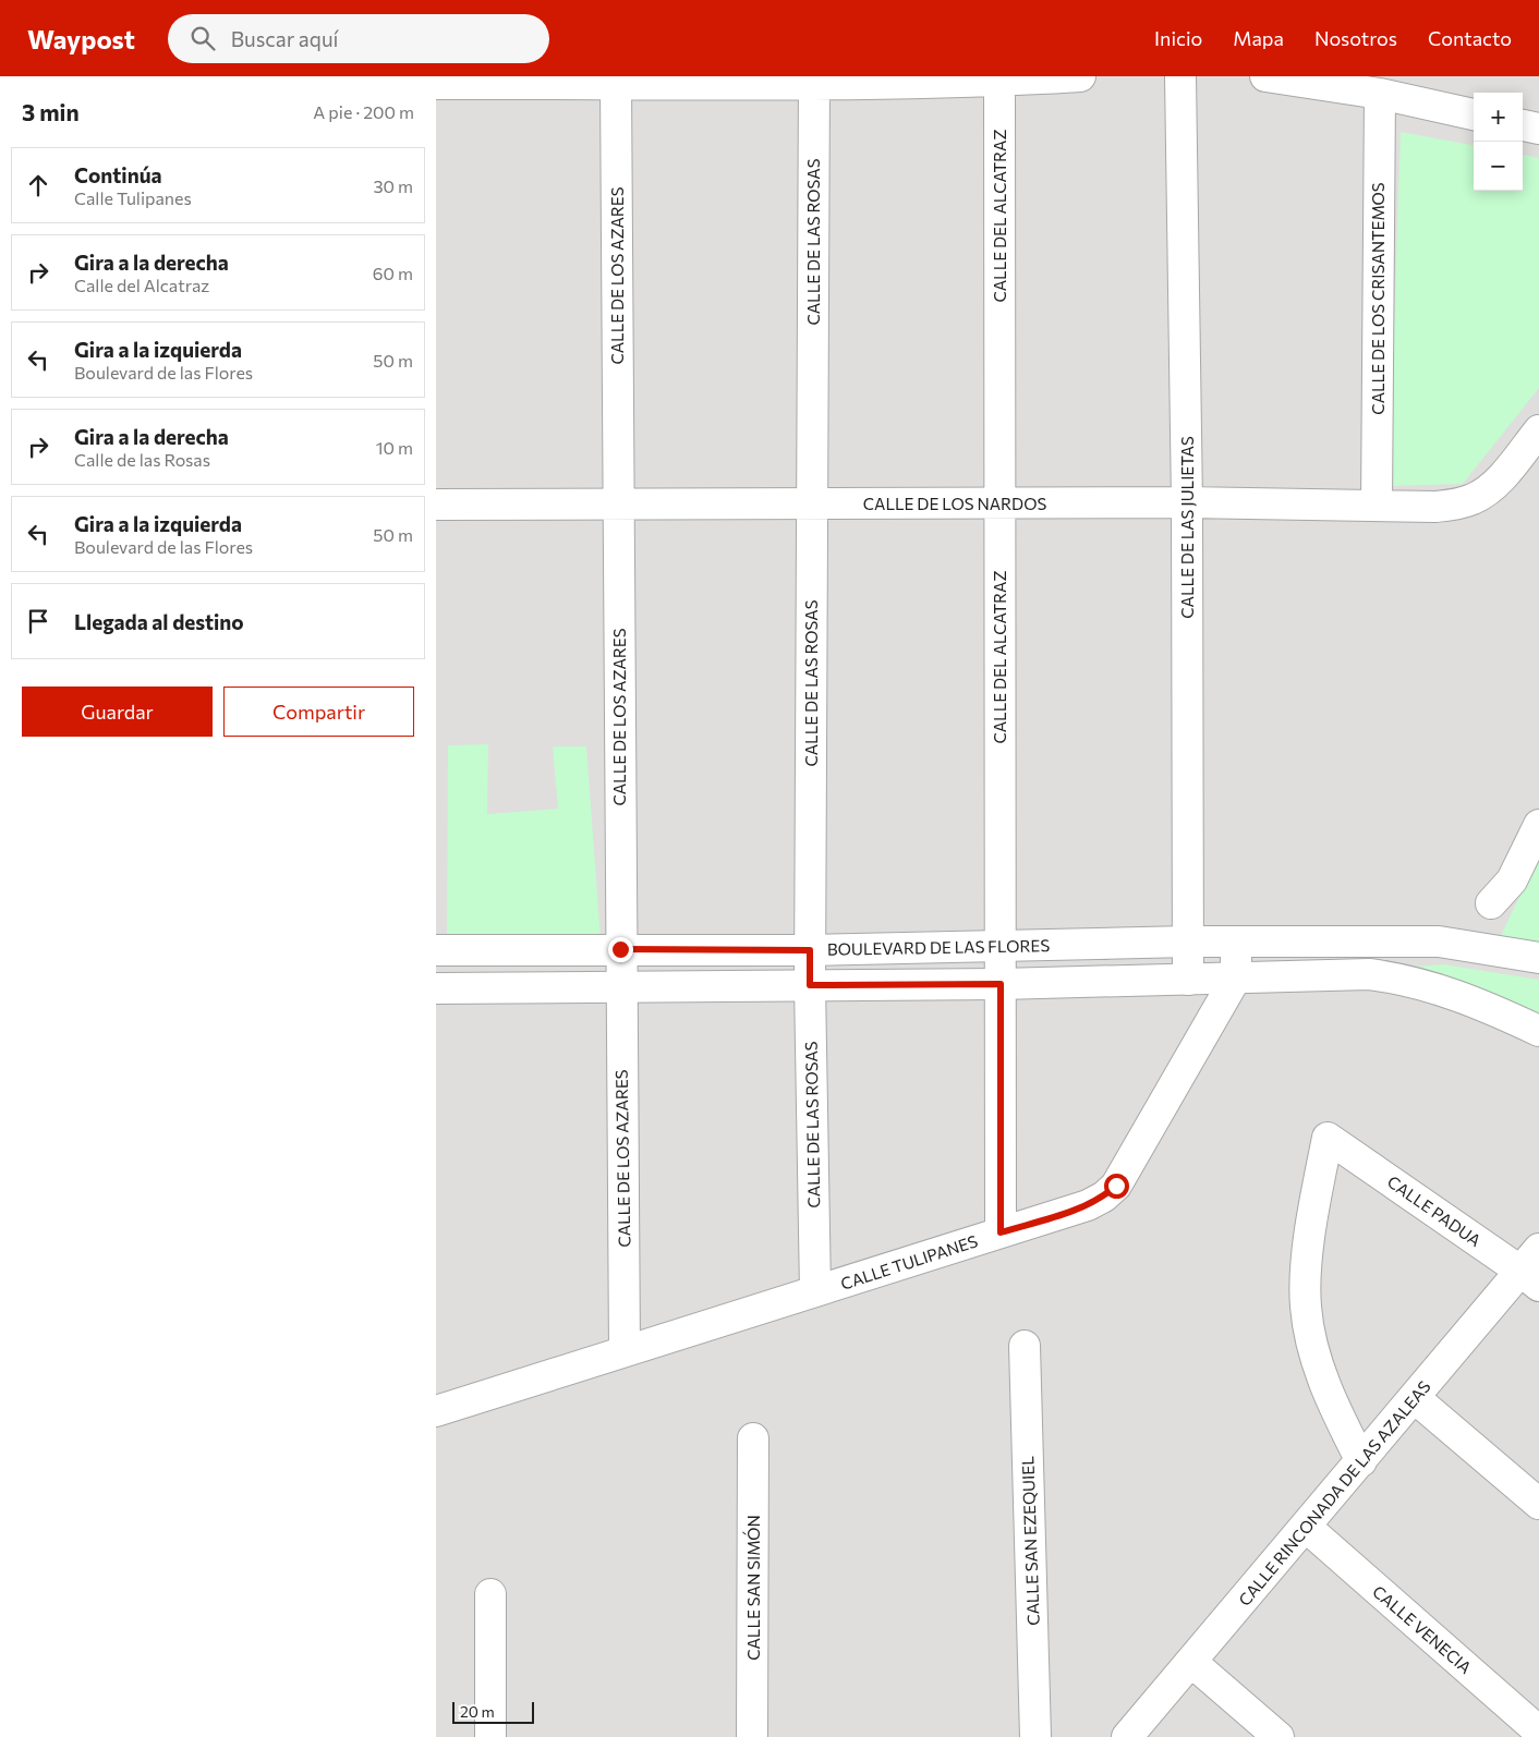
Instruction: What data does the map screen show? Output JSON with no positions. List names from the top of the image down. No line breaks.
{"streets":{"street":["CALLE DEL ALCATRAZ","CALLE DE LAS ROSAS","CALLE DE LOS AZARES","CALLE DE LOS CRISANTEMOS","CALLE DE LOS NARDOS","CALLE DE LAS JULIETAS","BOULEVARD DE LAS FLORES","CALLE PADUA","CALLE TULIPANES","CALLE RINCONADA DE LAS AZALEAS","CALLE SAN EZEQUIEL","CALLE SAN SIMÓN","CALLE VENECIA"]},"crossings":[["CALLE DEL ALCATRAZ","CALLE DE LOS NARDOS"],["CALLE DEL ALCATRAZ","BOULEVARD DE LAS FLORES"],["CALLE DEL ALCATRAZ","CALLE TULIPANES"],["CALLE DE LAS ROSAS","CALLE DE LOS NARDOS"],["CALLE DE LAS ROSAS","BOULEVARD DE LAS FLORES"],["CALLE DE LAS ROSAS","CALLE TULIPANES"],["CALLE DE LOS AZARES","CALLE DE LOS NARDOS"],["CALLE DE LOS AZARES","BOULEVARD DE LAS FLORES"],["CALLE DE LOS AZARES","CALLE TULIPANES"],["CALLE DE LOS CRISANTEMOS","CALLE DE LOS NARDOS"],["CALLE DE LOS NARDOS","CALLE DE LAS JULIETAS"],["CALLE DE LAS JULIETAS","BOULEVARD DE LAS FLORES"],["BOULEVARD DE LAS FLORES","CALLE TULIPANES"],["CALLE PADUA","CALLE RINCONADA DE LAS AZALEAS"],["CALLE RINCONADA DE LAS AZALEAS","CALLE VENECIA"]],"scale_bar":"20 m","page":{"header":"Waypost","search":"Buscar aquí","nav":["Inicio","Mapa","Nosotros","Contacto"],"heading":["3 min","A pie · 200 m"],"map_buttons":["+","−"],"list":[["Continúa","Calle Tulipanes","30 m"],["Gira a la derecha","Calle del Alcatraz","60 m"],["Gira a la izquierda","Boulevard de las Flores","50 m"],["Gira a la derecha","Calle de las Rosas","10 m"],["Gira a la izquierda","Boulevard de las Flores","50 m"],"Llegada al destino"],"buttons":["Guardar","Compartir"],"scale":"20 m"}}
